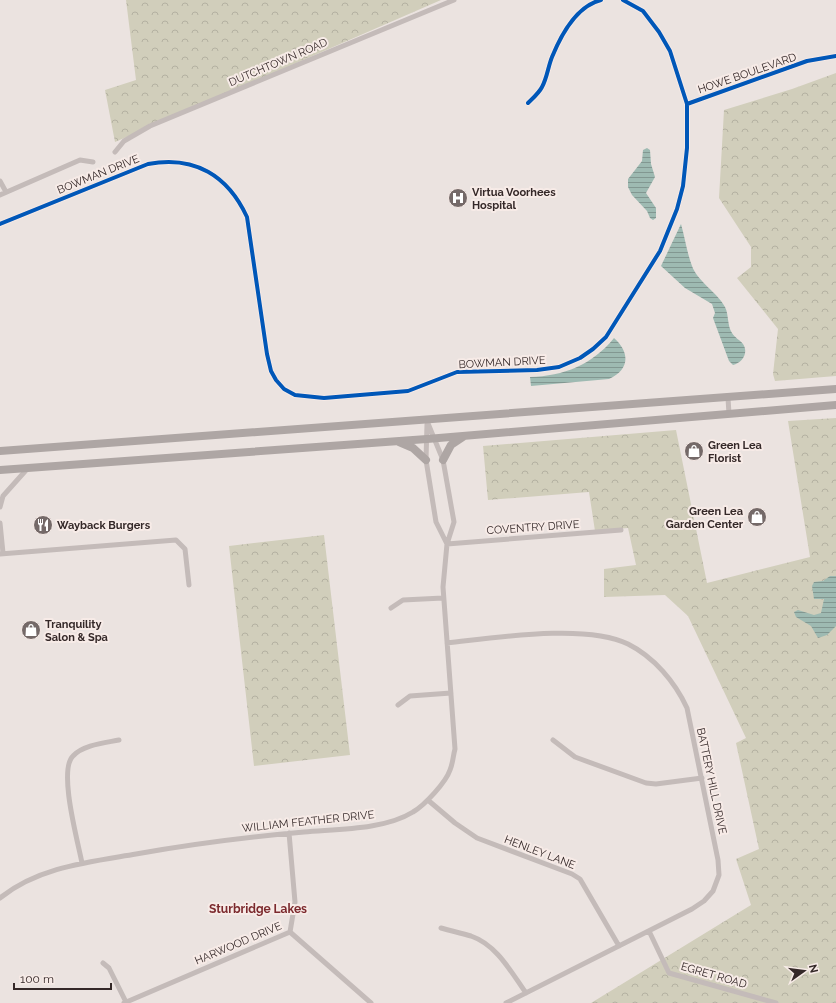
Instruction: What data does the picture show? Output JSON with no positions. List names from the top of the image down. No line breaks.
{"streets":{"street":["DUTCHTOWN ROAD","HOWE BOULEVARD","BOWMAN DRIVE","COVENTRY DRIVE","BATTERY HILL DRIVE","WILLIAM FEATHER DRIVE","HENLEY LANE","HARWOOD DRIVE","EGRET ROAD"]},"crossings":[["HOWE BOULEVARD","BOWMAN DRIVE"],["COVENTRY DRIVE","WILLIAM FEATHER DRIVE"],["BATTERY HILL DRIVE","WILLIAM FEATHER DRIVE"],["BATTERY HILL DRIVE","HENLEY LANE"],["BATTERY HILL DRIVE","EGRET ROAD"],["WILLIAM FEATHER DRIVE","HENLEY LANE"],["WILLIAM FEATHER DRIVE","HARWOOD DRIVE"]],"districts":["Sturbridge Lakes"],"places":{"hospital":["Virtua Voorhees Hospital"],"shop":["Green Lea Florist","Green Lea Garden Center","Tranquility Salon & Spa"],"restaurant":["Wayback Burgers"]},"scale_bar":"100 m","north":"right"}
